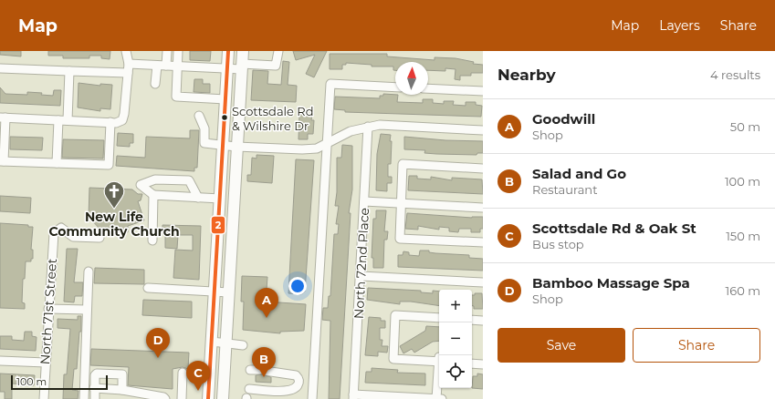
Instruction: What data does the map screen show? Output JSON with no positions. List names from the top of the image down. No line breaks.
{"streets":{"street":["North 72nd Place","North 71st Street"]},"places":{"other":["Scottsdale Rd & Wilshire Dr"],"church":["New Life Community Church"]},"lines":["transit line 2"],"scale_bar":"100 m","north":"top","page":{"header":"Map","nav":["Map","Layers","Share"],"heading":["Nearby","4 results"],"list":[{"mark":"A","name":"Goodwill","note":"Shop","value":"50 m"},{"mark":"B","name":"Salad and Go","note":"Restaurant","value":"100 m"},{"mark":"C","name":"Scottsdale Rd & Oak St","note":"Bus stop","value":"150 m"},{"mark":"D","name":"Bamboo Massage Spa","note":"Shop","value":"160 m"}],"pins":["A","D","B","C"],"map_buttons":["+","−"],"buttons":["Save","Share"],"scale":"100 m"}}
